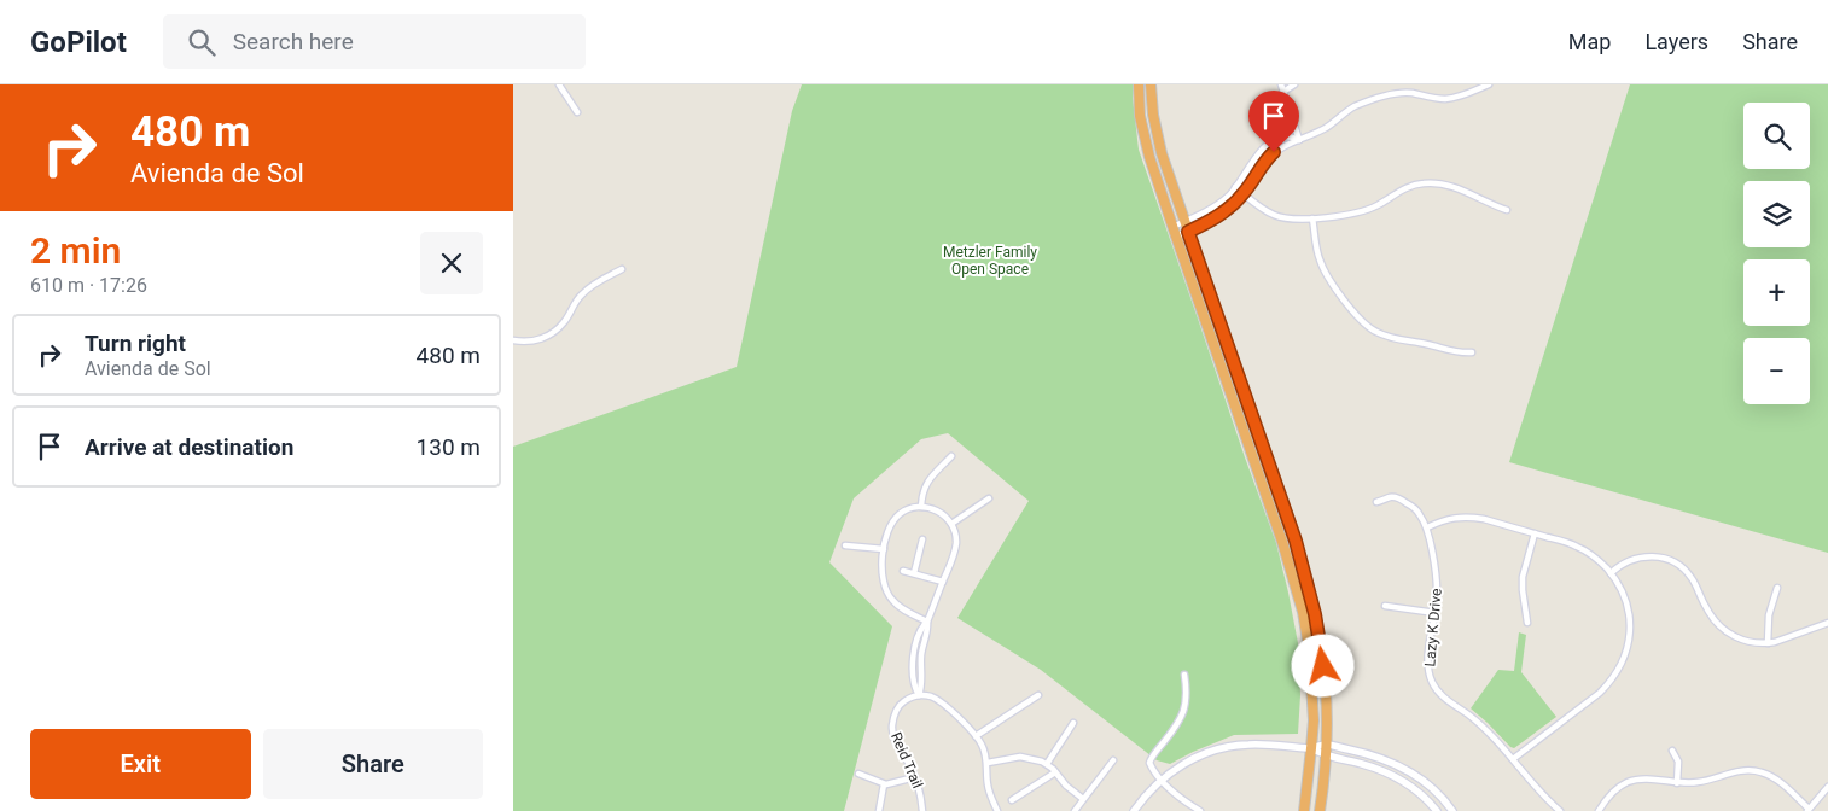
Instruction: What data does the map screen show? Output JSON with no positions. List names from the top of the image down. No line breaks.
{"streets":{"street":["Lazy K Drive","Reid Trail"]},"parks":["Metzler Family Open Space"],"page":{"header":"GoPilot","search":"Search here","nav":["Map","Layers","Share"],"turn":["480 m","Avienda de Sol"],"map_buttons":["+","−"],"heading":["2 min","610 m · 17:26"],"list":[{"name":"Turn right","note":"Avienda de Sol","value":"480 m"},{"name":"Arrive at destination","value":"130 m"}],"buttons":["Exit","Share"]}}
